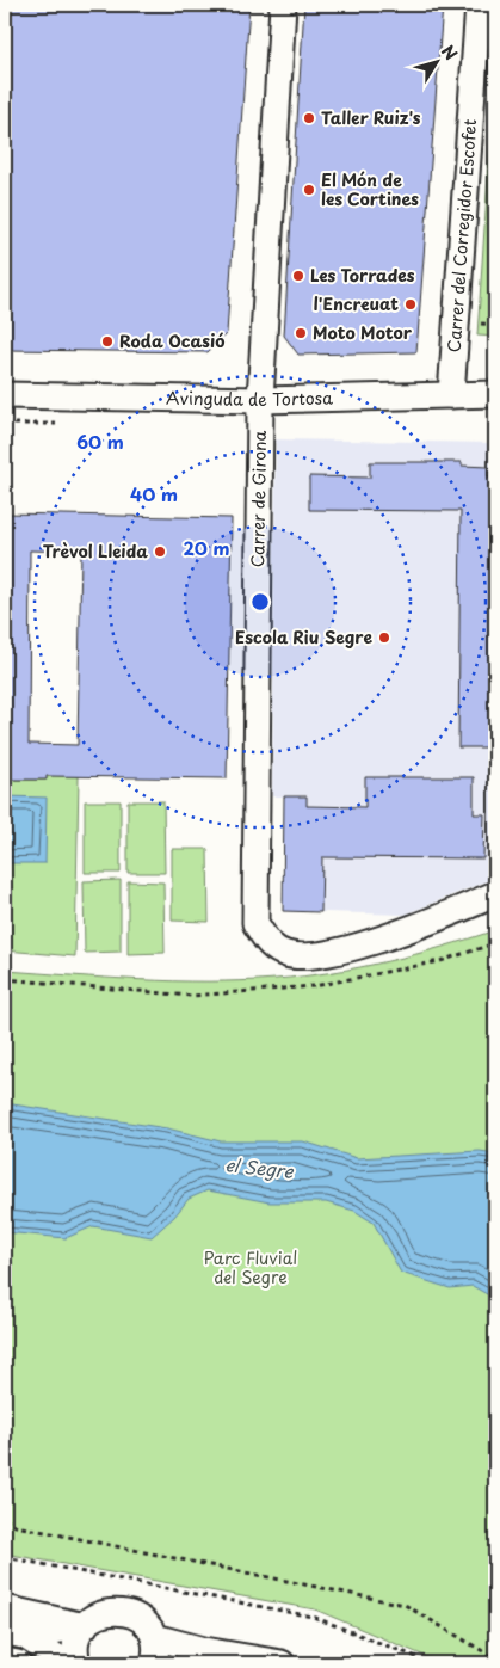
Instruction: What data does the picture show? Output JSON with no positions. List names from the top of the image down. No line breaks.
{"streets":{"street":["Carrer del Corregidor Escofet","Avinguda de Tortosa","Carrer de Girona"]},"crossings":[["Carrer del Corregidor Escofet","Avinguda de Tortosa"],["Avinguda de Tortosa","Carrer de Girona"]],"water":["el Segre"],"parks":["Parc Fluvial del Segre"],"places":["Taller Ruiz's","El Món de les Cortines","Les Torrades","l'Encreuat","Moto Motor","Roda Ocasió","Trèvol Lleida","Escola Riu Segre"],"north":"top right","rings":["60 m","40 m","20 m"]}
